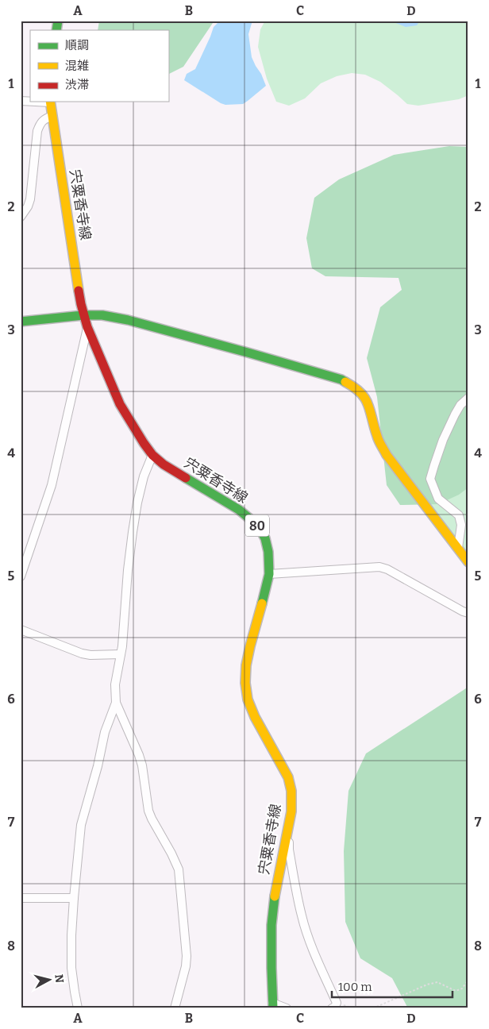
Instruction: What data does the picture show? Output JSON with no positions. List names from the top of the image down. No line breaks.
{"streets":{"main road":["宍粟香寺線","80"]},"legend":["順調","混雑","渋滞"],"scale_bar":"100 m","north":"right","grid":{"columns":["A","B","C","D"],"rows":["1","2","3","4","5","6","7","8"]}}
